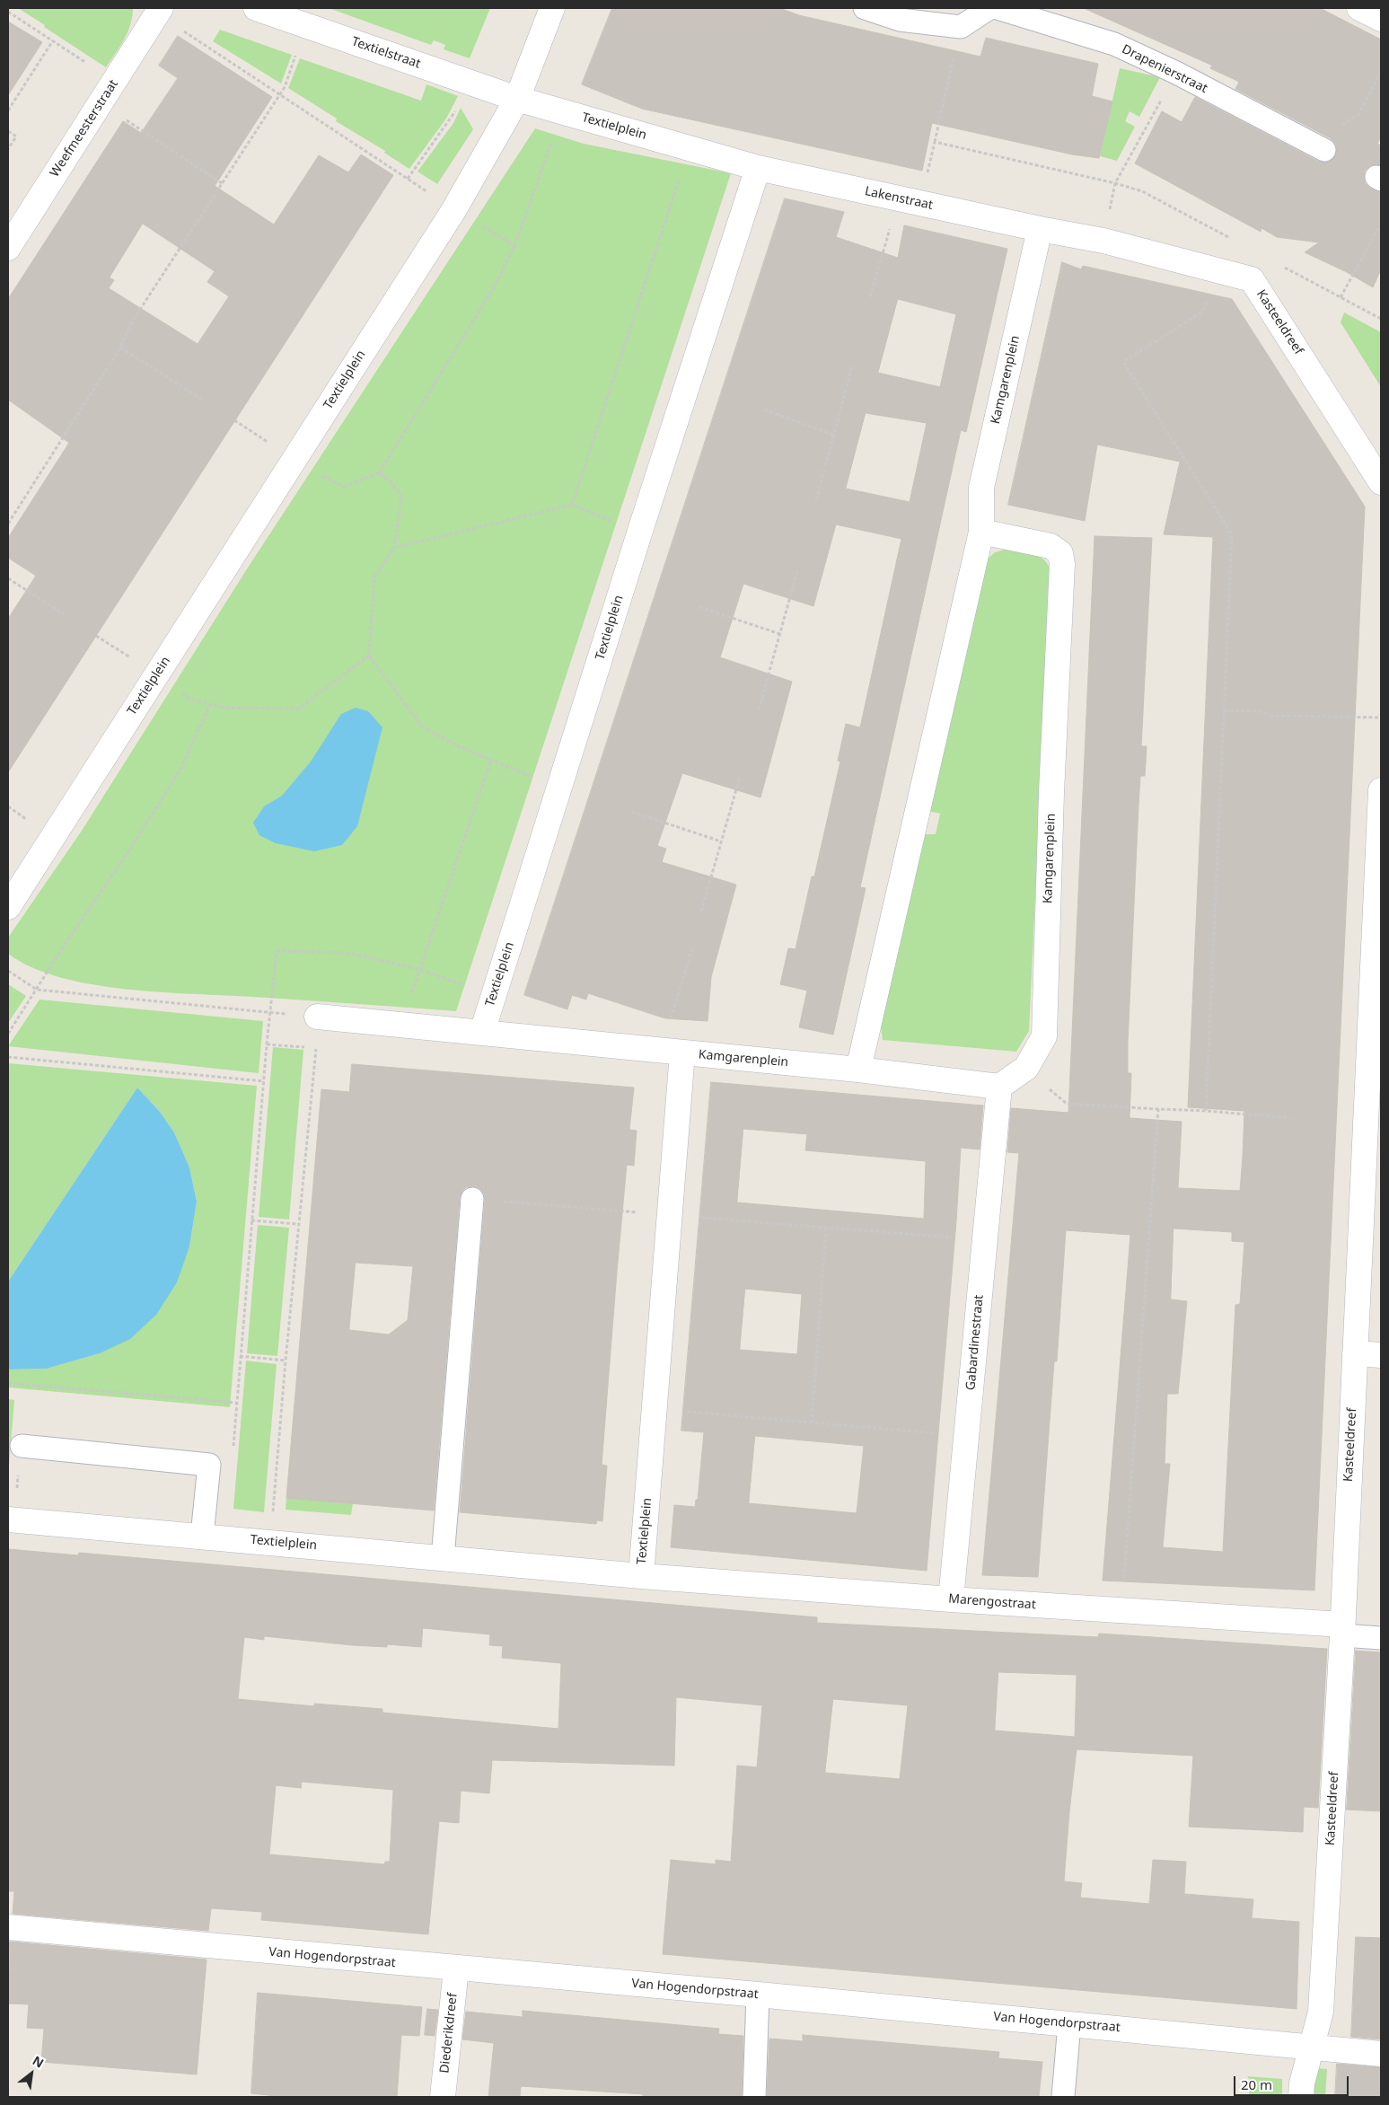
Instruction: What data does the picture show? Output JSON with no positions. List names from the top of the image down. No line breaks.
{"streets":{"street":["Textielstraat","Textielplein","Weefmeesterstraat","Lakenstraat","Kasteeldreef","Kamgarenplein","Gabardinestraat","Marengostraat","Van Hogendorpstraat","Diederikdreef"],"lane":["Drapenierstraat"]},"crossings":[["Textielstraat","Textielplein"],["Textielplein","Lakenstraat"],["Textielplein","Kamgarenplein"],["Textielplein","Marengostraat"],["Lakenstraat","Kasteeldreef"],["Lakenstraat","Kamgarenplein"],["Kasteeldreef","Kamgarenplein"],["Kasteeldreef","Marengostraat"],["Kasteeldreef","Van Hogendorpstraat"],["Kamgarenplein","Gabardinestraat"],["Gabardinestraat","Marengostraat"],["Van Hogendorpstraat","Diederikdreef"]],"scale_bar":"20 m","north":"top right"}
